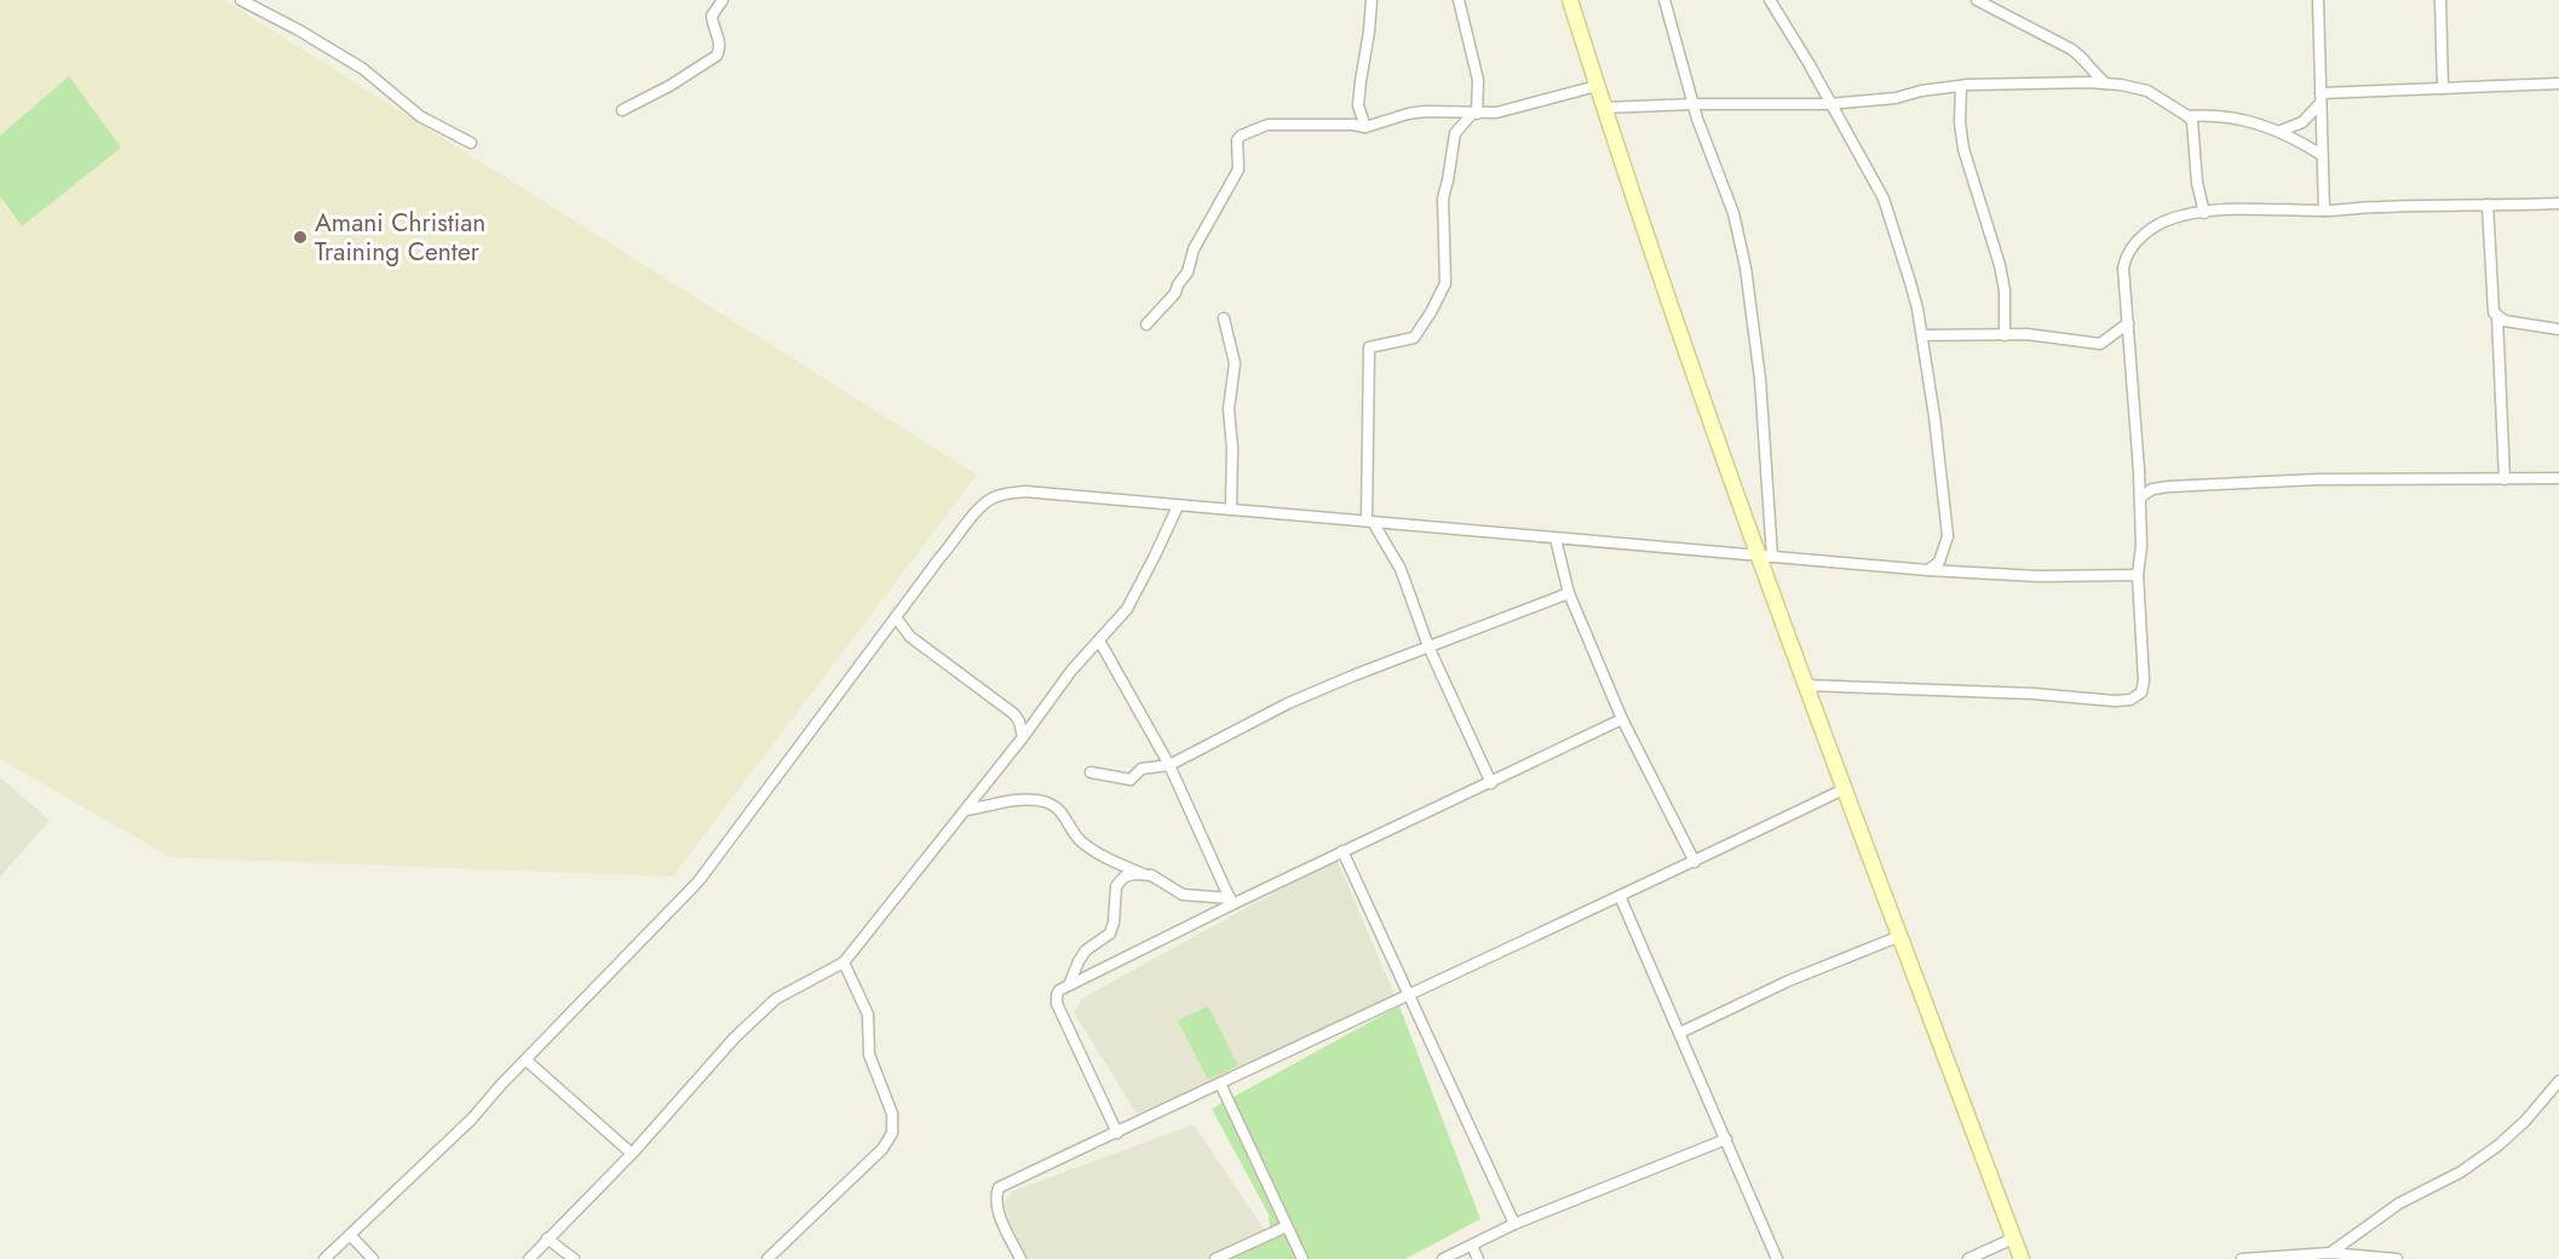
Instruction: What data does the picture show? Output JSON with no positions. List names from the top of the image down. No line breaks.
{"places":["Amani Christian Training Center"]}
